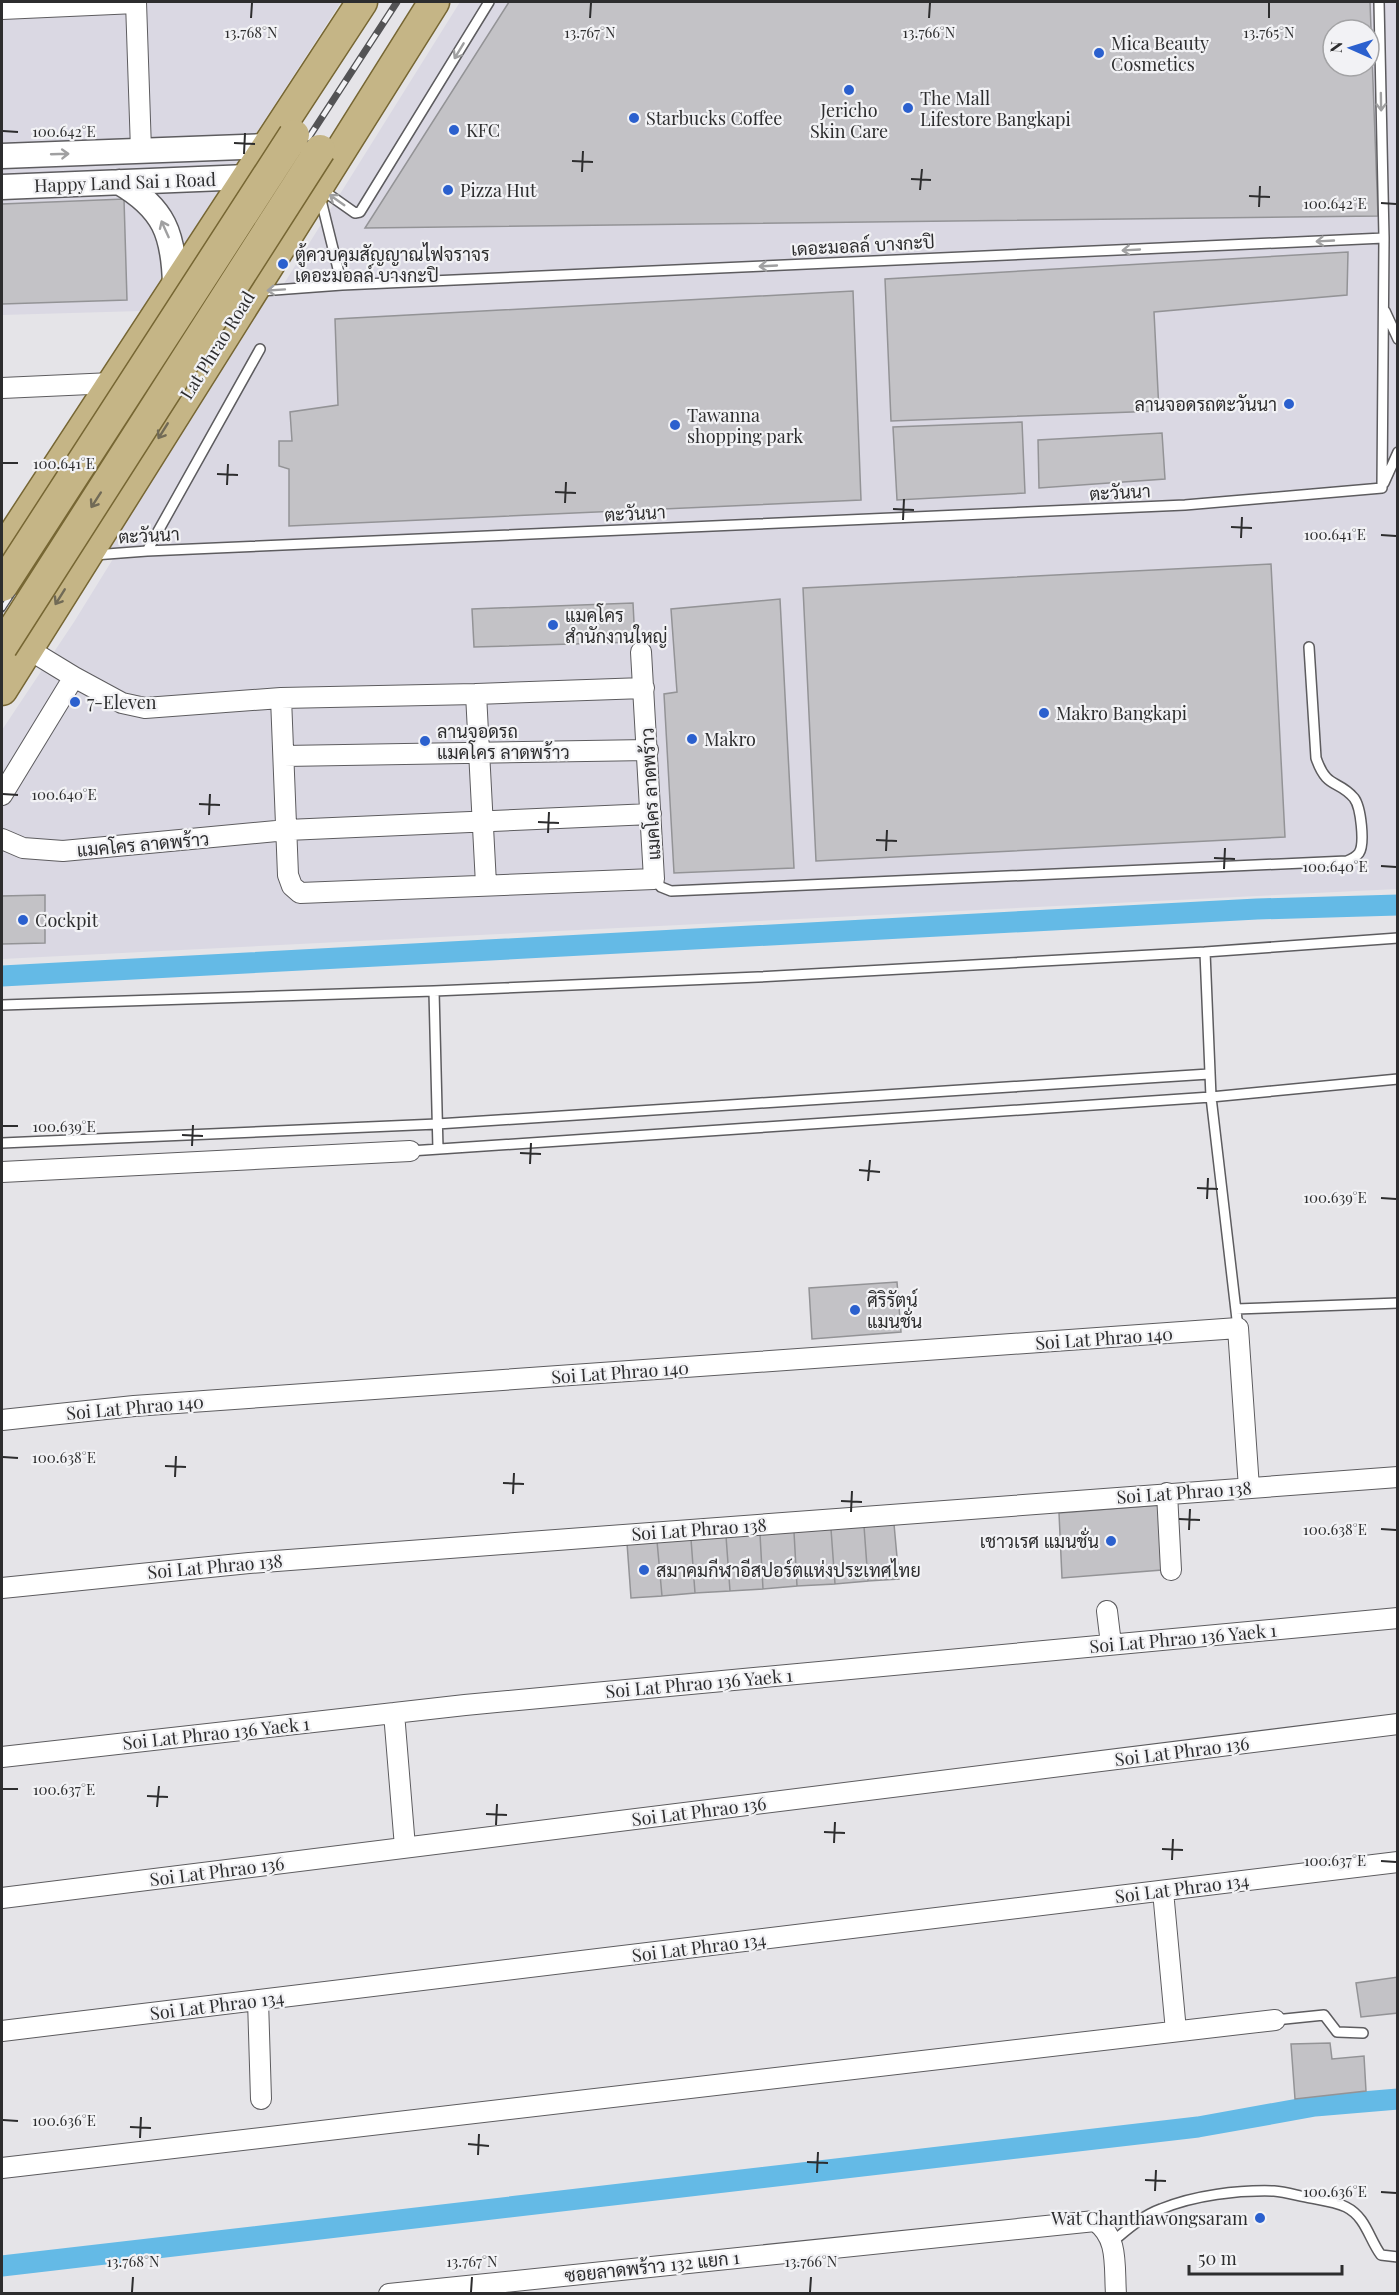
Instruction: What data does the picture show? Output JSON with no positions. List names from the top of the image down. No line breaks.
{"streets":{"main road":["Lat Phrao Road"],"street":["Happy Land Sai 1 Road","แมคโคร ลาดพร้าว","Soi Lat Phrao 140","Soi Lat Phrao 138","Soi Lat Phrao 136 Yaek 1","Soi Lat Phrao 136","Soi Lat Phrao 134","ซอยลาดพร้าว 132 แยก 1"],"lane":["เดอะมอลล์ บางกะปิ","ตะวันนา"]},"crossings":[["เดอะมอลล์ บางกะปิ","Lat Phrao Road"],["Lat Phrao Road","ตะวันนา"]],"one_way":["เดอะมอลล์ บางกะปิ"],"places":["Mica Beauty Cosmetics","Jericho Skin Care","The Mall Lifestore Bangkapi","Starbucks Coffee","KFC","Pizza Hut","ตู้ควบคุมสัญญาณไฟจราจร เดอะมอลล์ บางกะปิ","ลานจอดรถตะวันนา","Tawanna shopping park","แมคโคร สำนักงานใหญ่","7-Eleven","Makro Bangkapi","Makro","ลานจอดรถ แมคโคร ลาดพร้าว","Cockpit","ศิริรัตน์ แมนชั่น","เชาวเรศ แมนชั่น","สมาคมกีฬาอีสปอร์ตแห่งประเทศไทย","Wat Chanthawongsaram"],"scale_bar":"50 m","north":"left","coordinates":["13.768°N","13.767°N","13.766°N","13.765°N","100.642°E","100.641°E","100.640°E","100.639°E","100.638°E","100.637°E","100.636°E"]}
